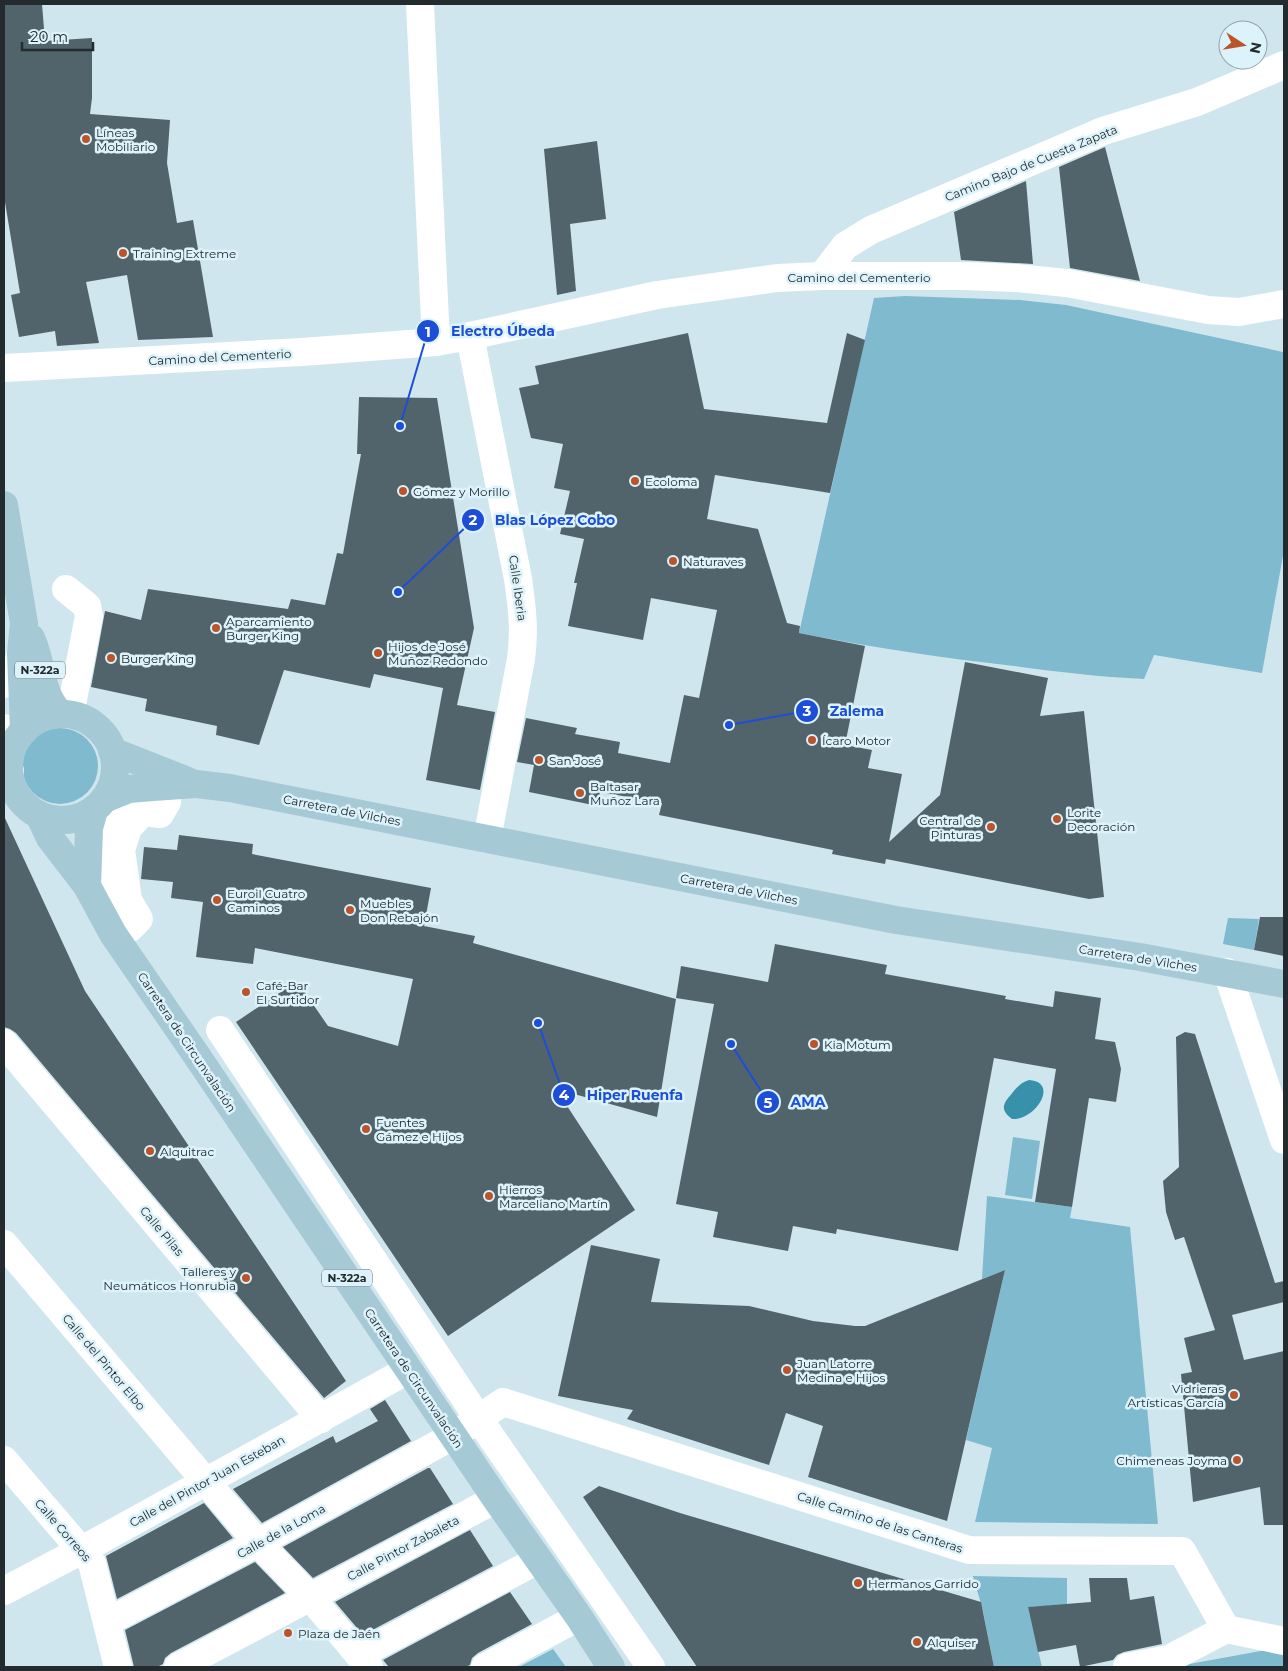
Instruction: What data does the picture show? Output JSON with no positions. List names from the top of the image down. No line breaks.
{"streets":{"main road":["N-322a","Carretera de Vilches","Carretera de Circunvalación"],"street":["Camino Bajo de Cuesta Zapata","Camino del Cementerio","Calle Iberia","Calle Pilas","Calle del Pintor Elbo","Calle del Pintor Juan Esteban","Calle Camino de las Canteras","Calle Correos","Calle de la Loma","Calle Pintor Zabaleta"]},"crossings":[["Camino Bajo de Cuesta Zapata","Camino del Cementerio"],["Camino del Cementerio","Calle Iberia"],["Calle Iberia","Carretera de Vilches"],["N-322a","Carretera de Vilches"],["N-322a","Carretera de Circunvalación"],["Carretera de Vilches","Carretera de Circunvalación"],["Carretera de Circunvalación","Calle del Pintor Juan Esteban"],["Carretera de Circunvalación","Calle Camino de las Canteras"],["Carretera de Circunvalación","Calle de la Loma"],["Carretera de Circunvalación","Calle Pintor Zabaleta"],["Calle Pilas","Calle del Pintor Juan Esteban"],["Calle del Pintor Elbo","Calle del Pintor Juan Esteban"],["Calle del Pintor Elbo","Calle de la Loma"],["Calle del Pintor Elbo","Calle Pintor Zabaleta"],["Calle del Pintor Juan Esteban","Calle Correos"],["Calle Camino de las Canteras","Calle de la Loma"],["Calle Correos","Calle de la Loma"]],"places":["Líneas Mobiliario","Training Extreme","Electro Úbeda","Ecoloma","Gómez y Morillo","Naturaves","Blas López Cobo","Aparcamiento Burger King","Hijos de José Muñoz Redondo","Burger King","Zalema","Ícaro Motor","San José","Baltasar Muñoz Lara","Lorite Decoración","Central de Pinturas","Euroil Cuatro Caminos","Muebles Don Rebajón","Café-Bar El Surtidor","Hiper Ruenfa","AMA","Kia Motum","Fuentes Gámez e Hijos","Alquitrac","Hierros Marceliano Martín","Talleres y Neumáticos Honrubia","Juan Latorre Medina e Hijos","Vidrieras Artísticas García","Chimeneas Joyma","Hermanos Garrido","Plaza de Jaén","Alquiser"],"scale_bar":"20 m","north":"right"}
